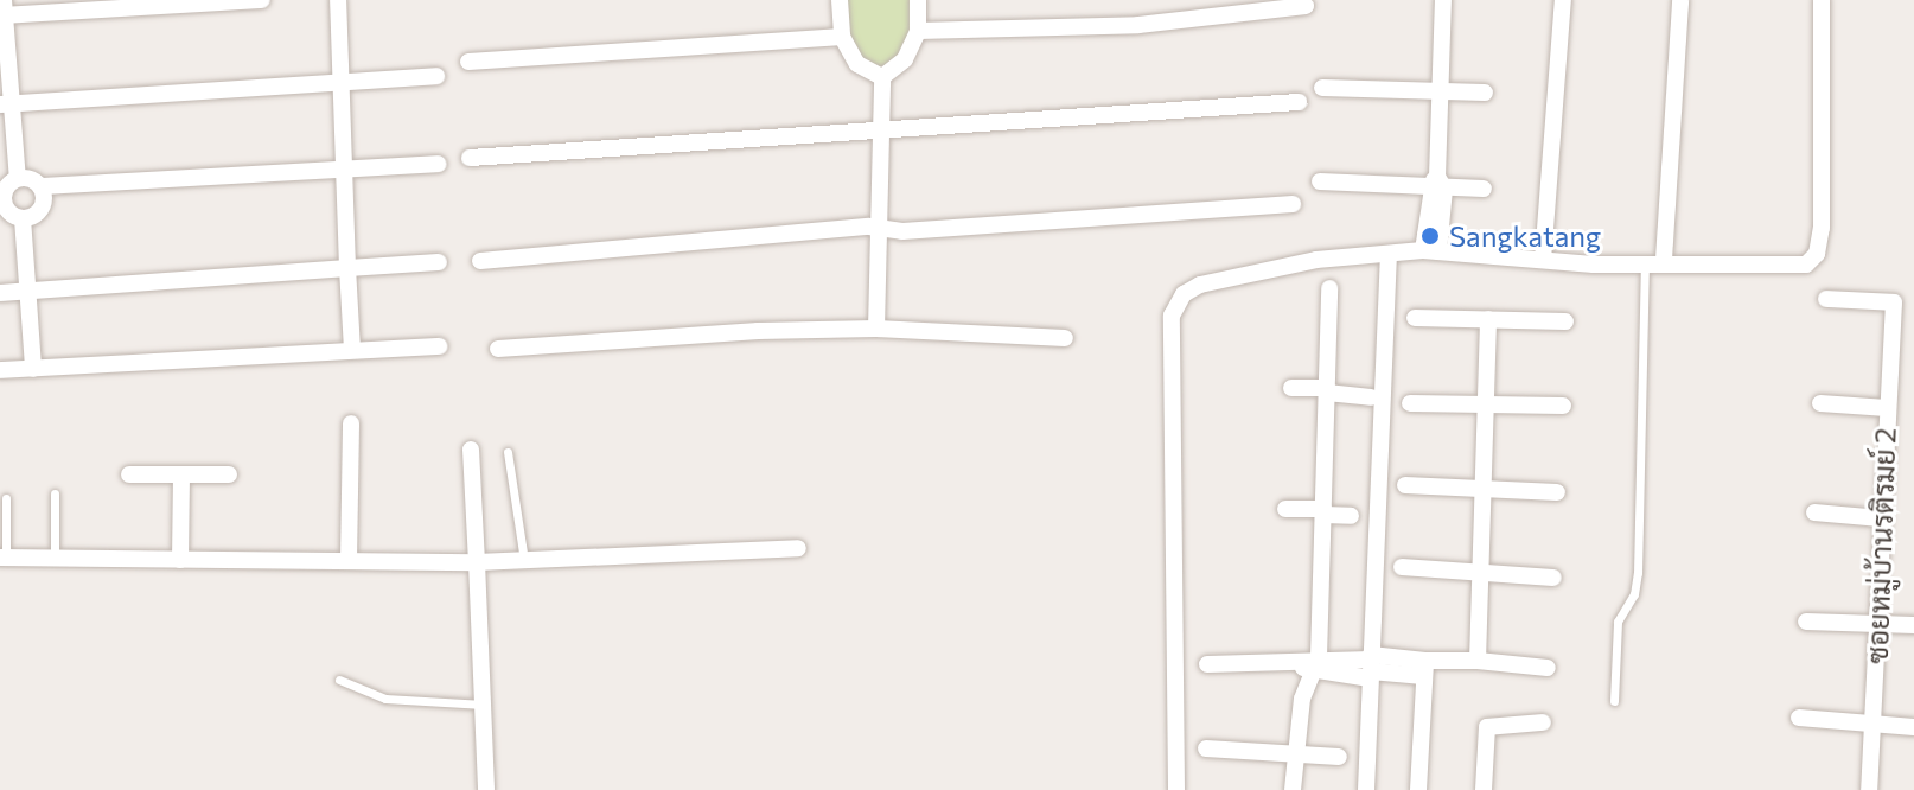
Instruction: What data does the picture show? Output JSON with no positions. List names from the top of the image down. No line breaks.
{"streets":{"street":["ซอยหมู่บ้านรติรมย์ 2"]},"places":["Sangkatang"]}
